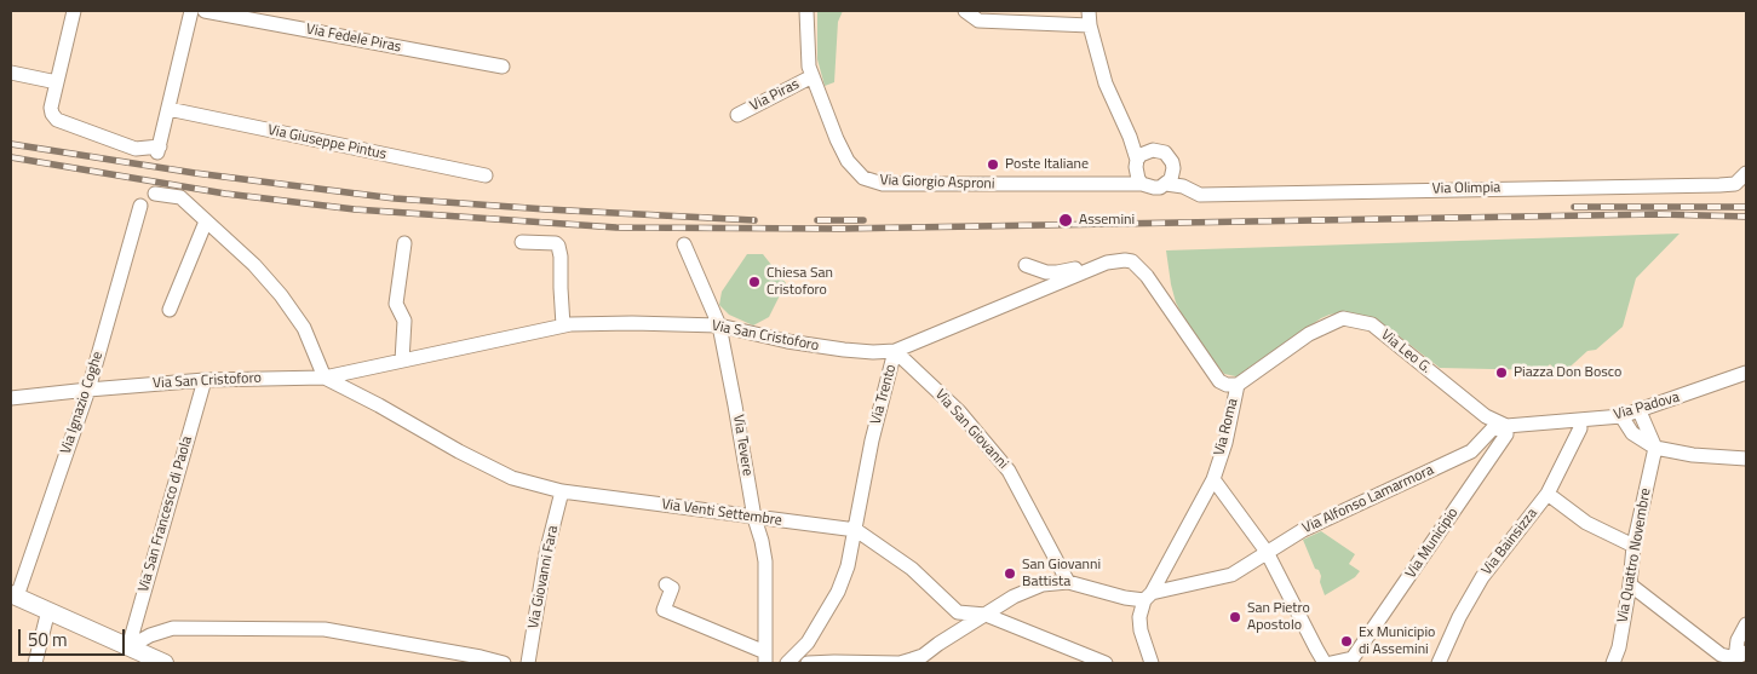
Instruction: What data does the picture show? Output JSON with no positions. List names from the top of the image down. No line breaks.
{"streets":{"street":["Via Fedele Piras","Via Piras","Via Giuseppe Pintus","Via Giorgio Asproni","Via Olimpia","Via San Cristoforo","Via Leo G.","Via Trento","Via Ignazio Coghe","Via Padova","Via Roma","Via San Giovanni","Via Tevere","Via Alfonso Lamarmora","Via Venti Settembre","Via San Francesco di Paola","Via Bainsizza","Via Municipio","Via Quattro Novembre","Via Giovanni Fara"]},"crossings":[["Via Piras","Via Giorgio Asproni"],["Via Giorgio Asproni","Via Olimpia"],["Via San Cristoforo","Via Trento"],["Via San Cristoforo","Via Ignazio Coghe"],["Via San Cristoforo","Via San Giovanni"],["Via San Cristoforo","Via Tevere"],["Via San Cristoforo","Via Venti Settembre"],["Via San Cristoforo","Via San Francesco di Paola"],["Via Leo G.","Via Padova"],["Via Leo G.","Via Roma"],["Via Leo G.","Via Alfonso Lamarmora"],["Via Leo G.","Via Municipio"],["Via Trento","Via Roma"],["Via Trento","Via San Giovanni"],["Via Trento","Via Venti Settembre"],["Via Padova","Via Alfonso Lamarmora"],["Via Padova","Via Bainsizza"],["Via Padova","Via Municipio"],["Via Roma","Via Alfonso Lamarmora"],["Via Tevere","Via Venti Settembre"],["Via Alfonso Lamarmora","Via Municipio"],["Via Venti Settembre","Via Giovanni Fara"]],"places":["Poste Italiane","Assemini","Chiesa San Cristoforo","Piazza Don Bosco","San Giovanni Battista","San Pietro Apostolo","Ex Municipio di Assemini"],"scale_bar":"50 m"}
